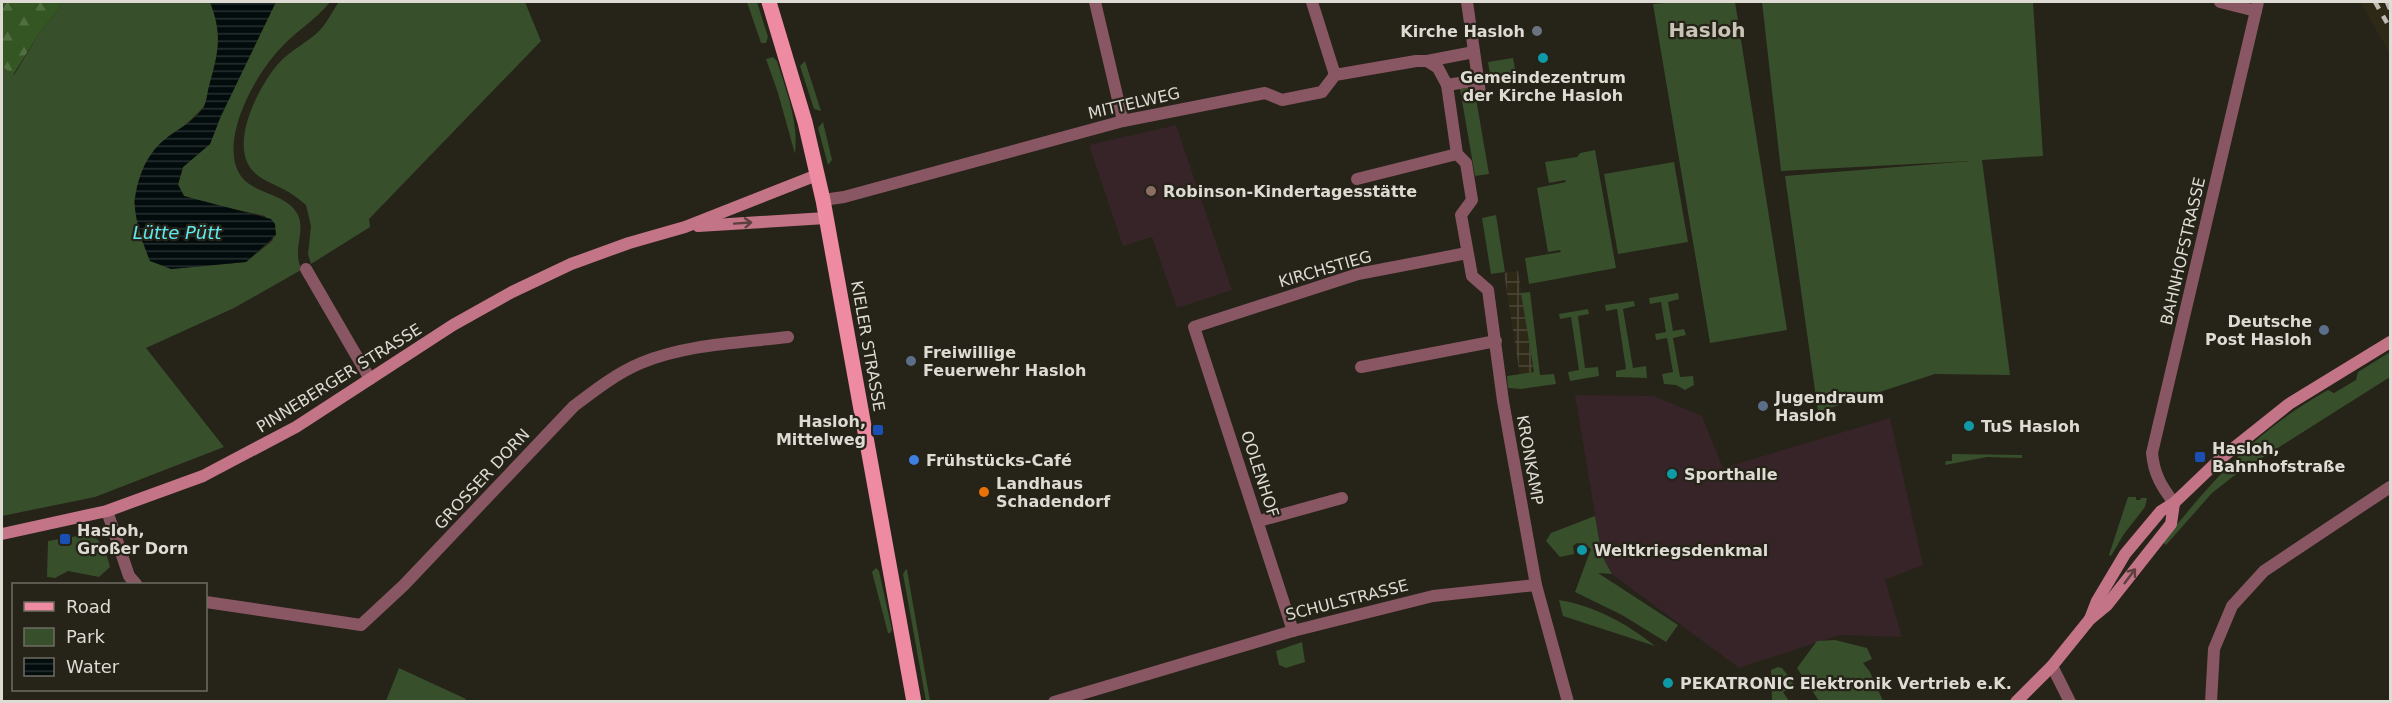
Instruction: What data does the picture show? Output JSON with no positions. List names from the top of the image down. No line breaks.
{"streets":{"main road":["KIELER STRASSE","PINNEBERGER STRASSE"],"street":["MITTELWEG","BAHNHOFSTRASSE","KIRCHSTIEG","KRONKAMP","OOLENHOF","GROSSER DORN","SCHULSTRASSE"]},"crossings":[["MITTELWEG","KIELER STRASSE"],["KIRCHSTIEG","KRONKAMP"],["KIRCHSTIEG","OOLENHOF"],["KIELER STRASSE","PINNEBERGER STRASSE"],["KRONKAMP","SCHULSTRASSE"],["OOLENHOF","SCHULSTRASSE"]],"districts":["Hasloh"],"water":["Lütte Pütt"],"places":{"other":["Kirche Hasloh","Gemeindezentrum der Kirche Hasloh","Robinson-Kindertagesstätte","Deutsche Post Hasloh","Freiwillige Feuerwehr Hasloh","Jugendraum Hasloh","TuS Hasloh","Frühstücks-Café","Sporthalle","Landhaus Schadendorf","Weltkriegsdenkmal","PEKATRONIC Elektronik Vertrieb e.K."],"transit":["Hasloh, Mittelweg","Hasloh, Bahnhofstraße","Hasloh, Großer Dorn"]},"legend":["Road","Park","Water"]}
